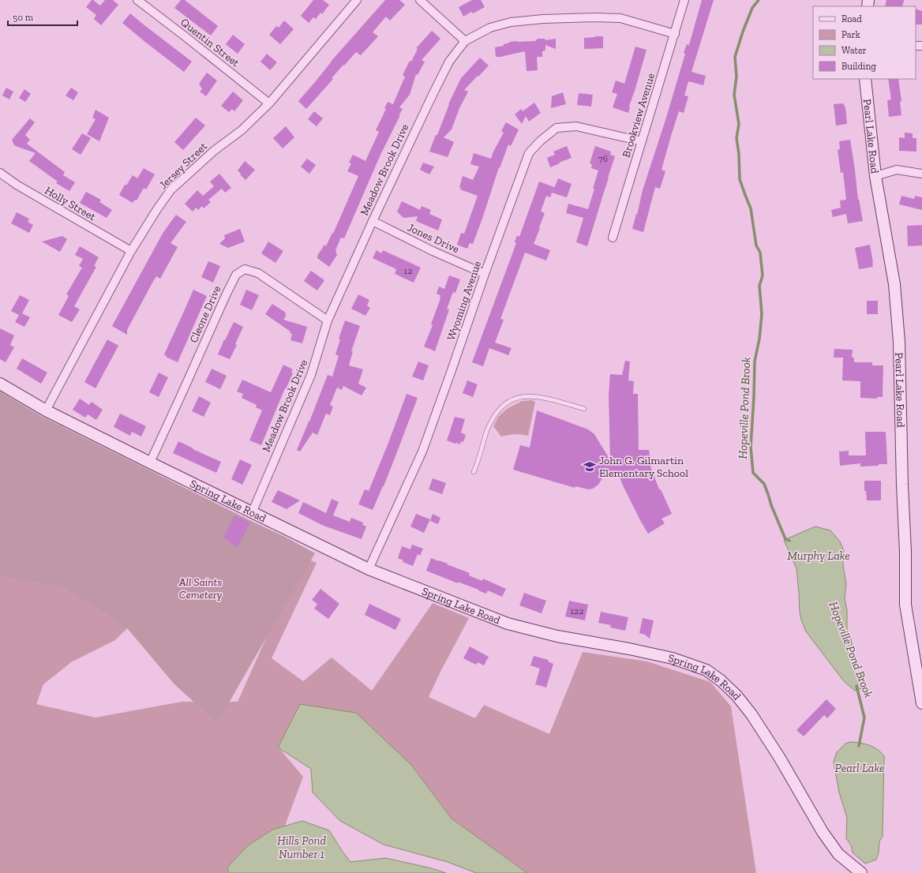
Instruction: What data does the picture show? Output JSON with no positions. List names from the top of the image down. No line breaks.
{"streets":{"main road":["Pearl Lake Road","Spring Lake Road"],"street":["Quentin Street","Brookview Avenue","Jersey Street","Meadow Brook Drive","Holly Street","Jones Drive","Wyoming Avenue","Cleone Drive"]},"crossings":[["Quentin Street","Jersey Street"],["Brookview Avenue","Meadow Brook Drive"],["Brookview Avenue","Wyoming Avenue"],["Jersey Street","Holly Street"],["Jersey Street","Spring Lake Road"],["Meadow Brook Drive","Jones Drive"],["Meadow Brook Drive","Cleone Drive"],["Meadow Brook Drive","Spring Lake Road"],["Jones Drive","Wyoming Avenue"],["Wyoming Avenue","Spring Lake Road"],["Cleone Drive","Spring Lake Road"]],"water":["Hopeville Pond Brook","Murphy Lake","Pearl Lake","Hills Pond Number 1"],"parks":["All Saints Cemetery"],"places":{"school or university":["John G. Gilmartin Elementary School"]},"house_numbers":["76","12","122"],"legend":["Road","Park","Water","Building"],"scale_bar":"50 m"}
